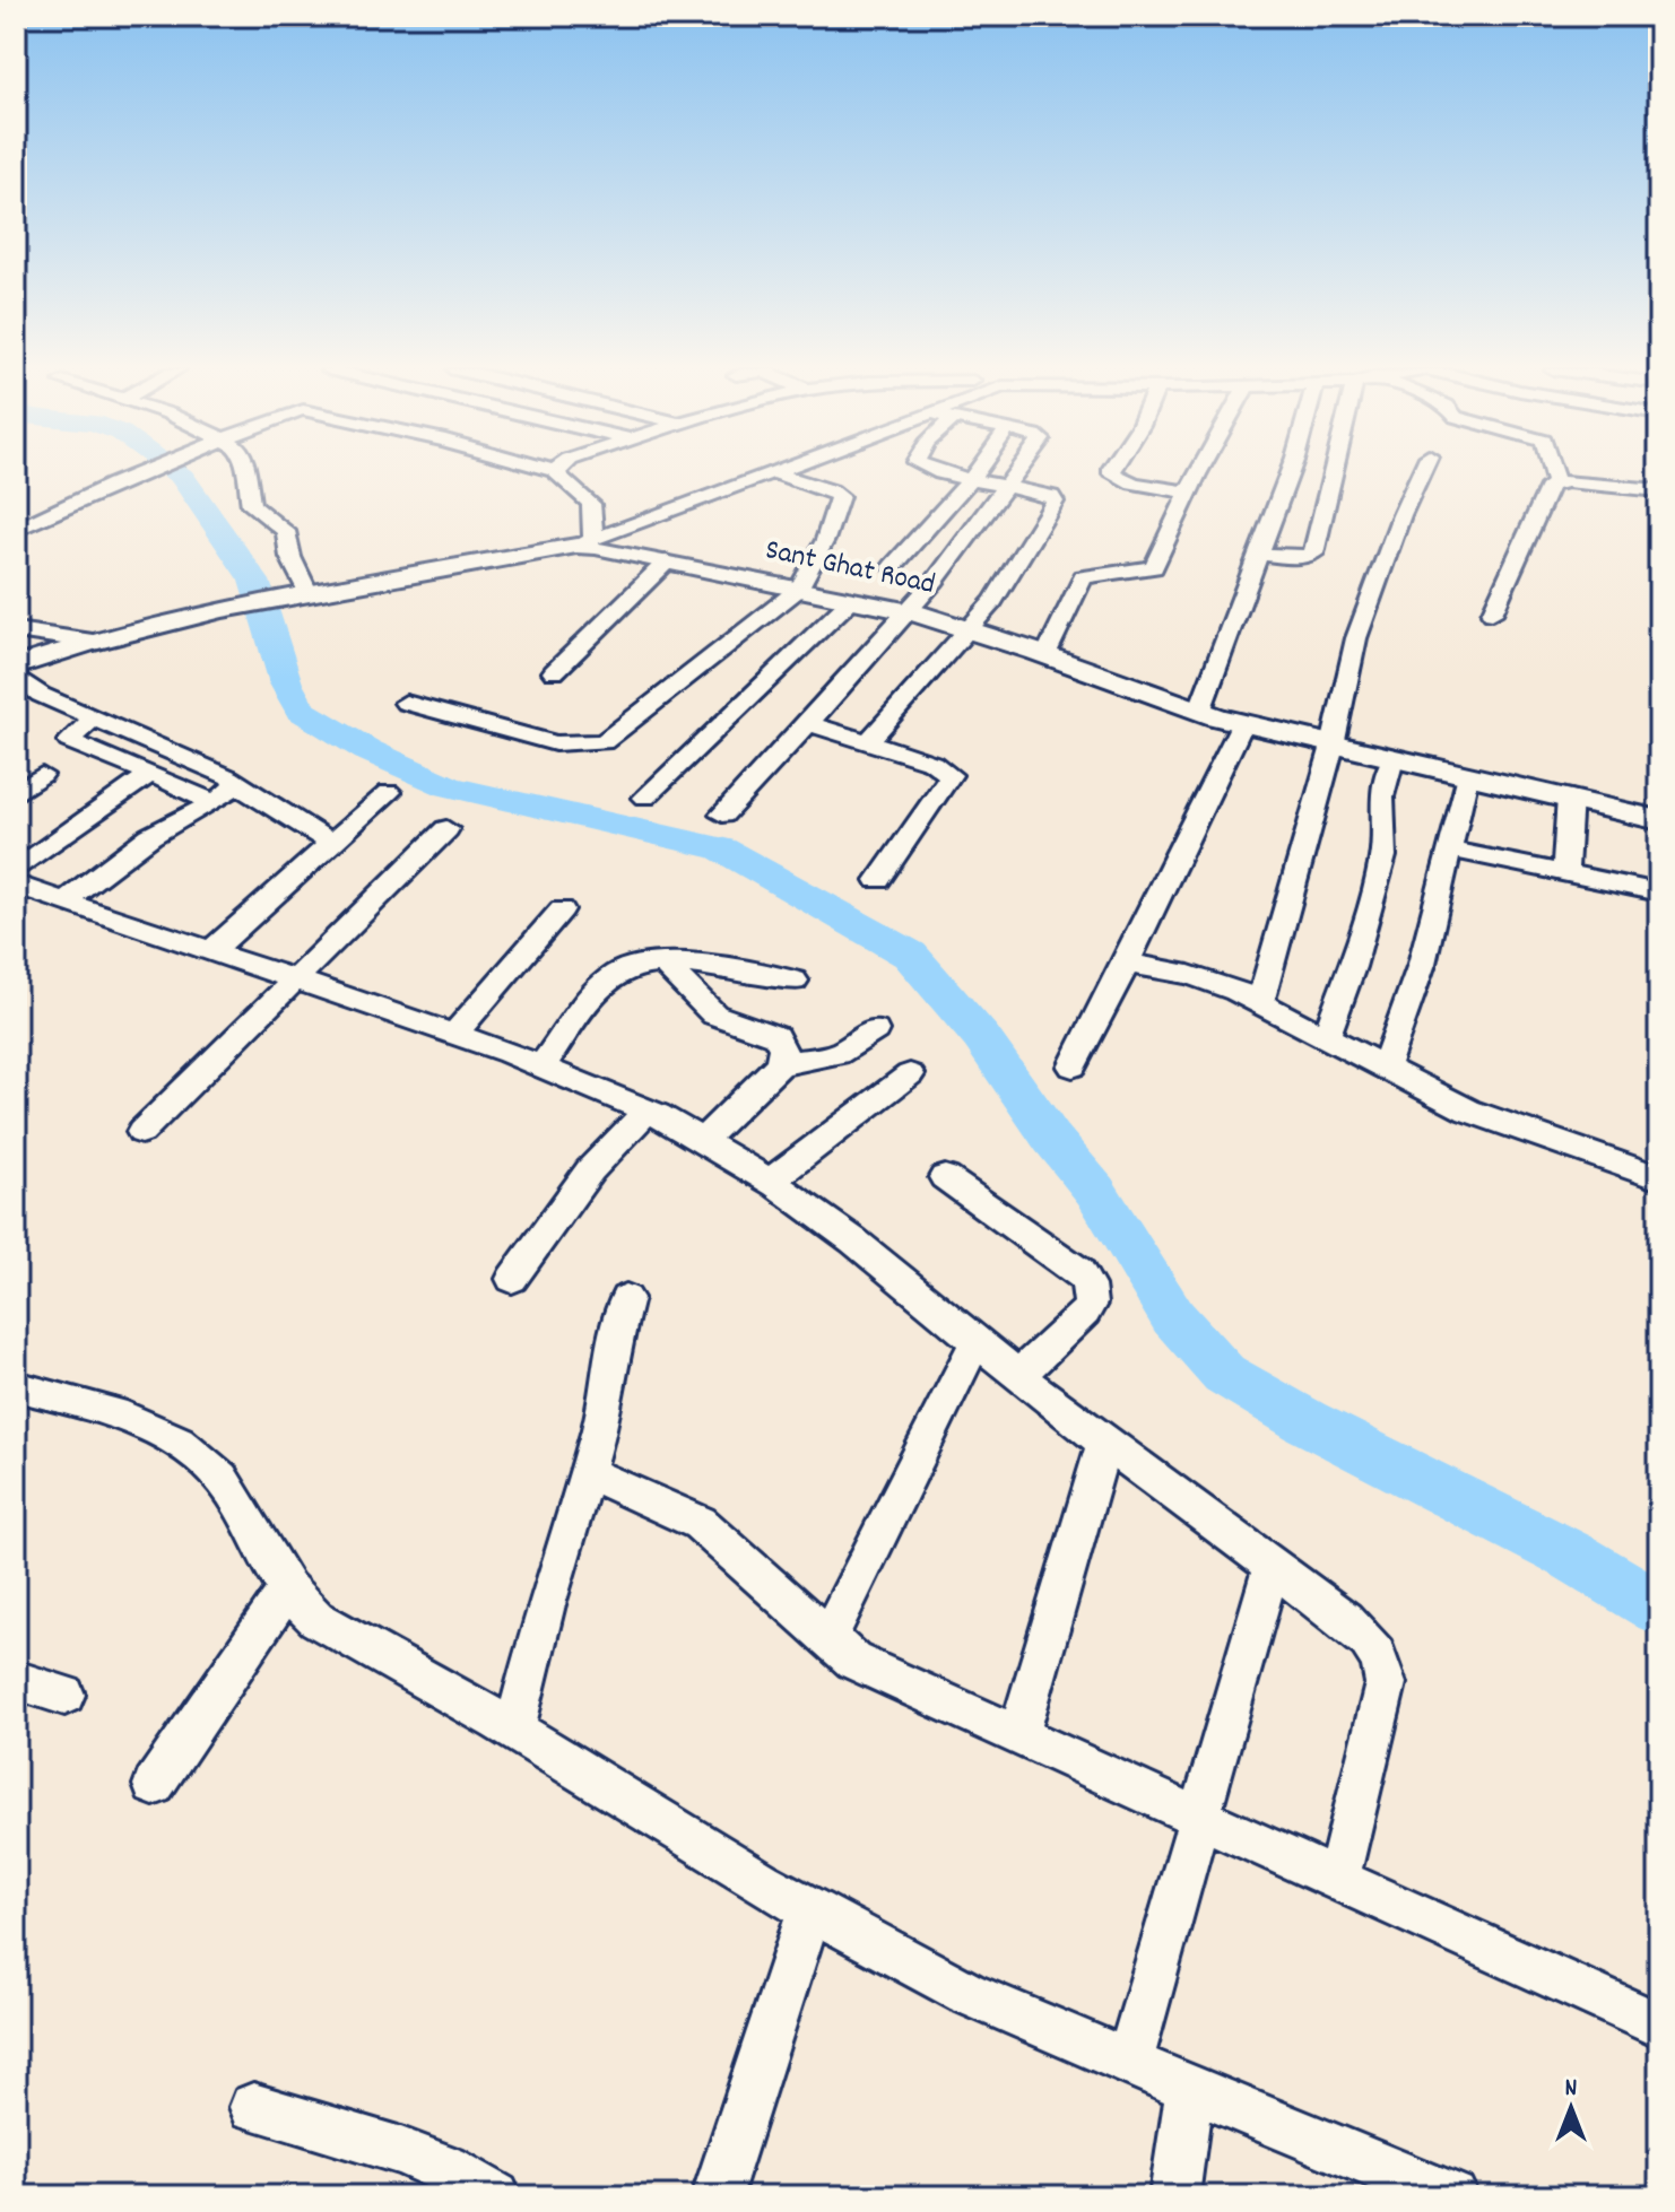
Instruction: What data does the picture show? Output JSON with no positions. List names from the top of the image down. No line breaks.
{"streets":{"street":["Sant Ghat Road"]},"north":"top"}
